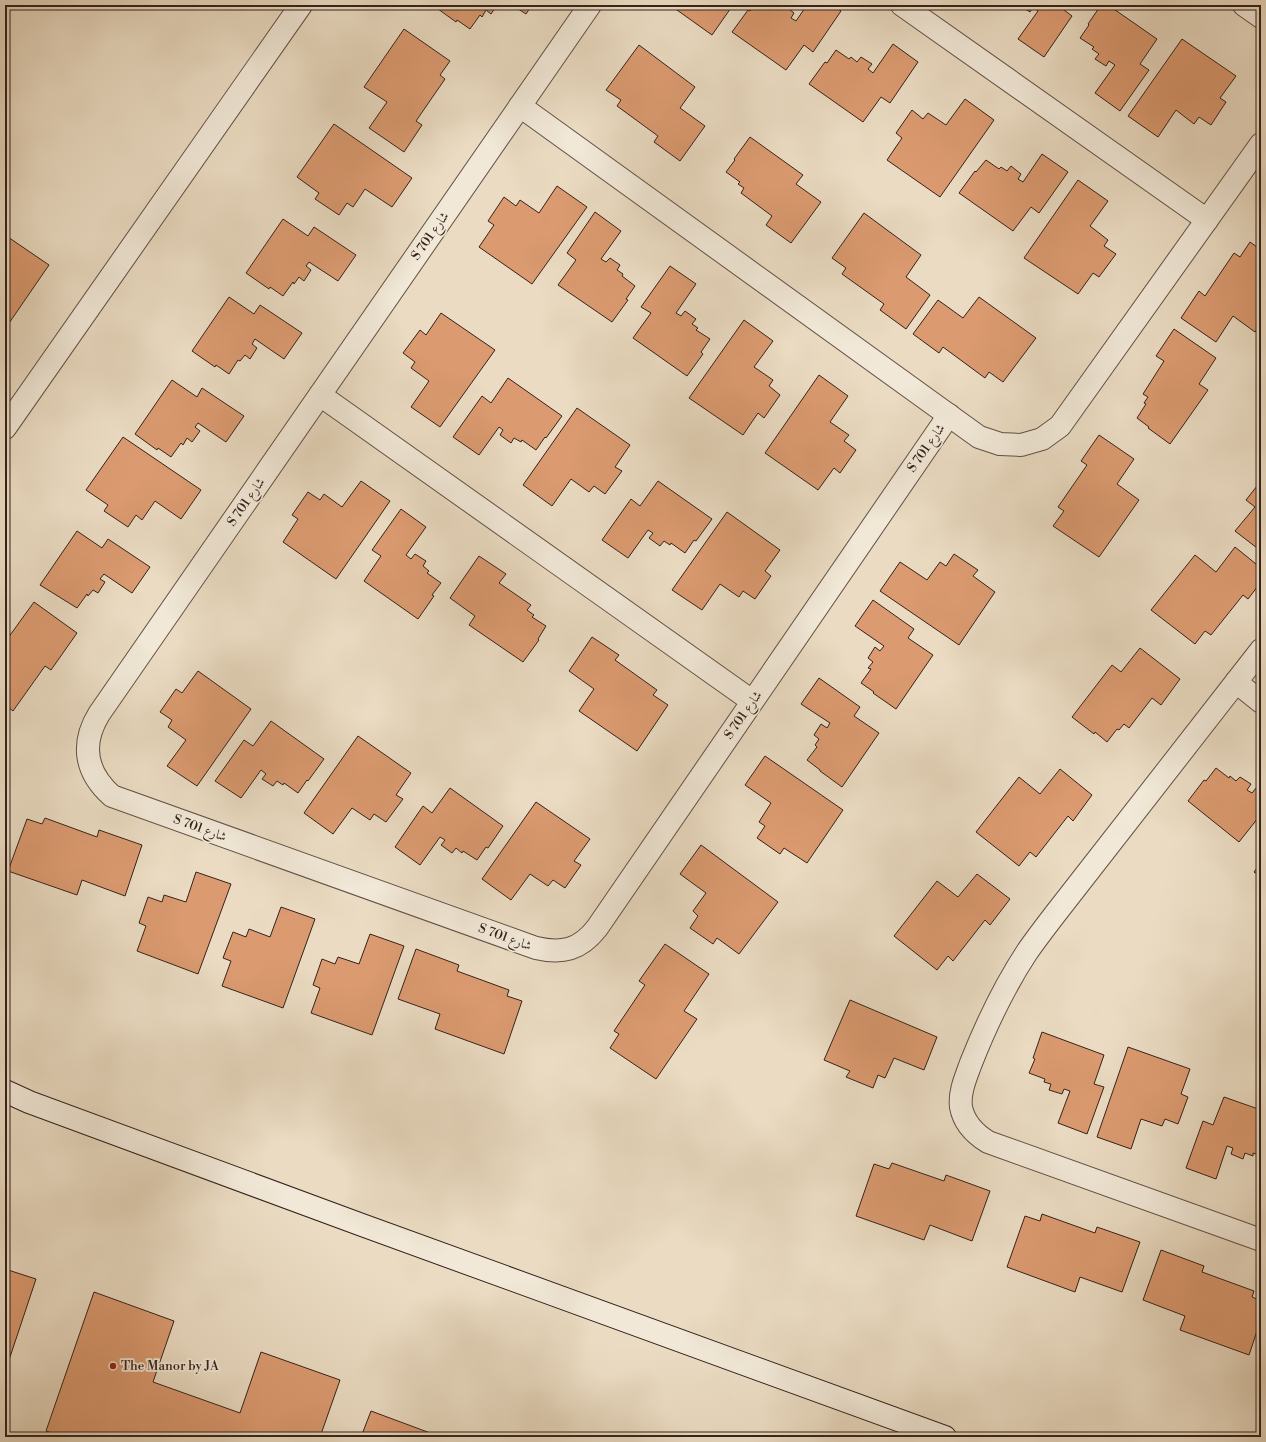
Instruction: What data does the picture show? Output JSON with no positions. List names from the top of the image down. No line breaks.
{"streets":{"street":["S 701 شارع"]},"places":["The Manor by JA"]}
